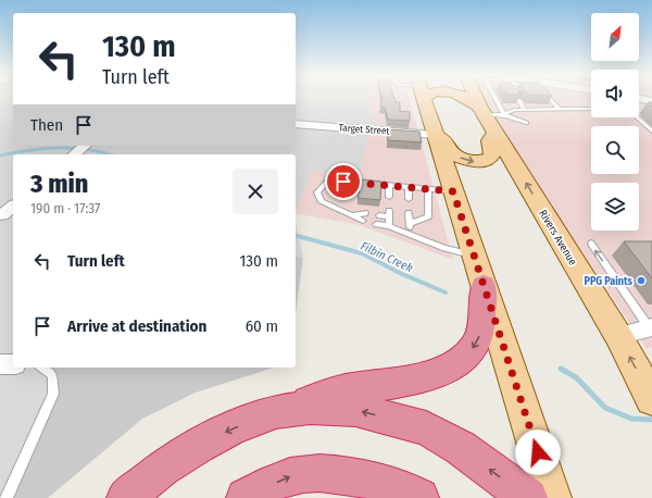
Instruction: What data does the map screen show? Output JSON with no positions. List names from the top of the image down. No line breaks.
{"streets":{"main road":["Rivers Avenue"],"street":["Target Street"]},"water":["Filbin Creek"],"places":["PPG Paints"],"north":"top right","page":{"turn":["130 m","Turn left"],"then":"Then","heading":["3 min","190 m · 17:37"],"list":[{"name":"Turn left","value":"130 m"},{"name":"Arrive at destination","value":"60 m"}]}}
